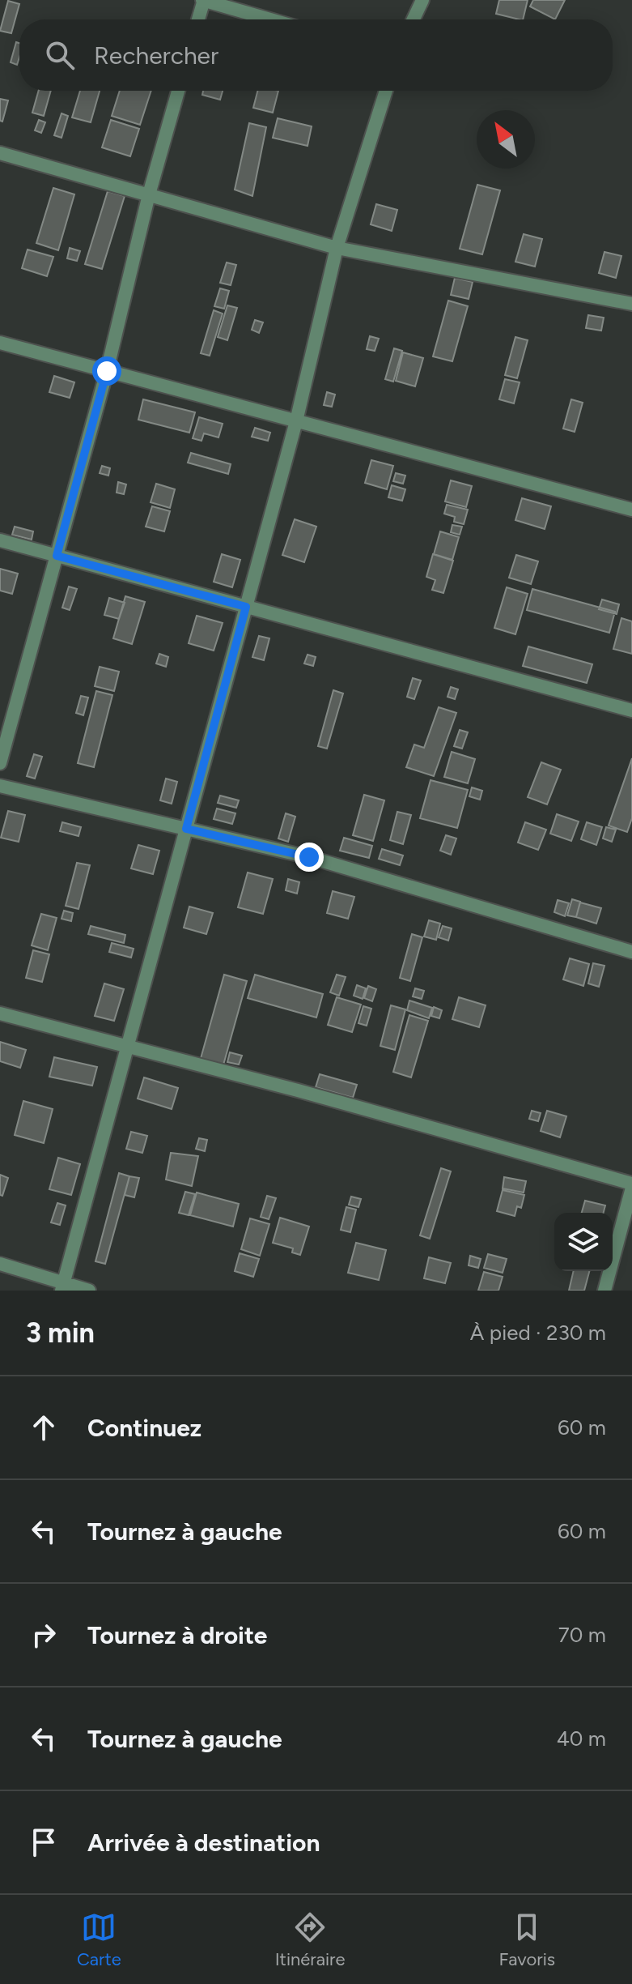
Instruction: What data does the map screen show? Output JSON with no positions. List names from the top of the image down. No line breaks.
{"north":"top left","page":{"search":"Rechercher","heading":["3 min","À pied · 230 m"],"list":[["Continuez","60 m"],["Tournez à gauche","60 m"],["Tournez à droite","70 m"],["Tournez à gauche","40 m"],"Arrivée à destination"],"nav":["Carte","Itinéraire","Favoris"]}}
